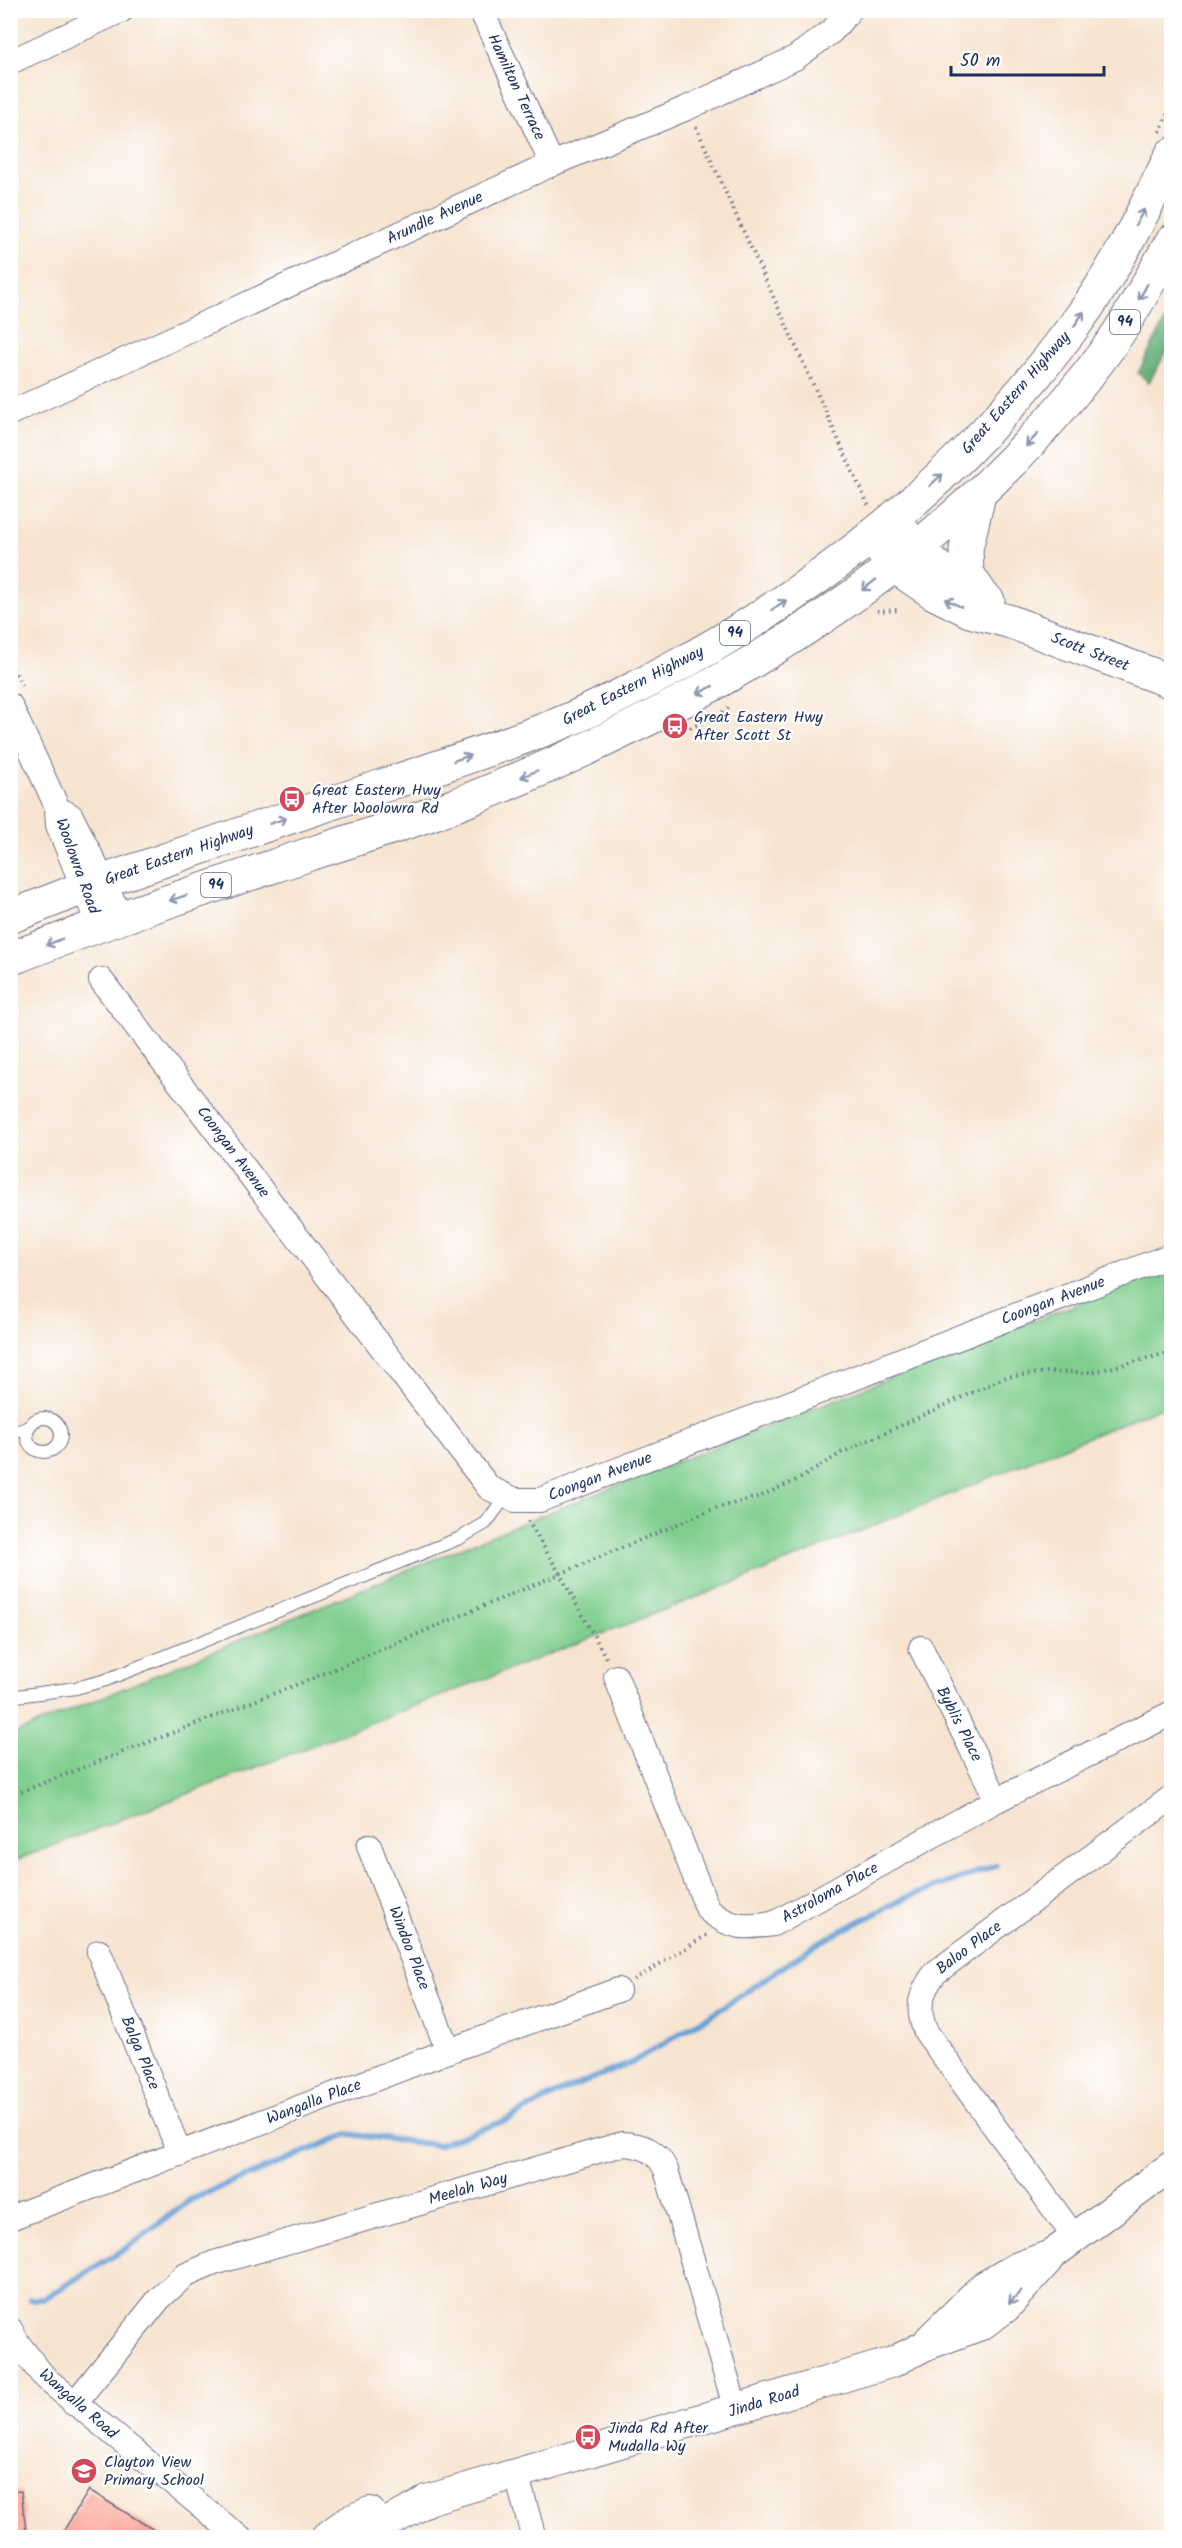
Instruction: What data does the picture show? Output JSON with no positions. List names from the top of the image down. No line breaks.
{"streets":{"main road":["94","Great Eastern Highway","Scott Street"],"street":["Hamilton Terrace","Arundle Avenue","Woolowra Road","Coongan Avenue","Byblis Place","Astroloma Place","Windoo Place","Baloo Place","Balga Place","Wangalla Place","Meelah Way","Jinda Road","Wangalla Road"]},"crossings":[["Hamilton Terrace","Arundle Avenue"],["Great Eastern Highway","Scott Street"],["Great Eastern Highway","Woolowra Road"],["Byblis Place","Astroloma Place"],["Windoo Place","Wangalla Place"],["Baloo Place","Jinda Road"],["Balga Place","Wangalla Place"],["Meelah Way","Jinda Road"],["Meelah Way","Wangalla Road"]],"places":{"bus stop":["Great Eastern Hwy After Scott St","Great Eastern Hwy After Woolowra Rd","Jinda Rd After Mudalla Wy"],"school or university":["Clayton View Primary School"]},"scale_bar":"50 m"}
